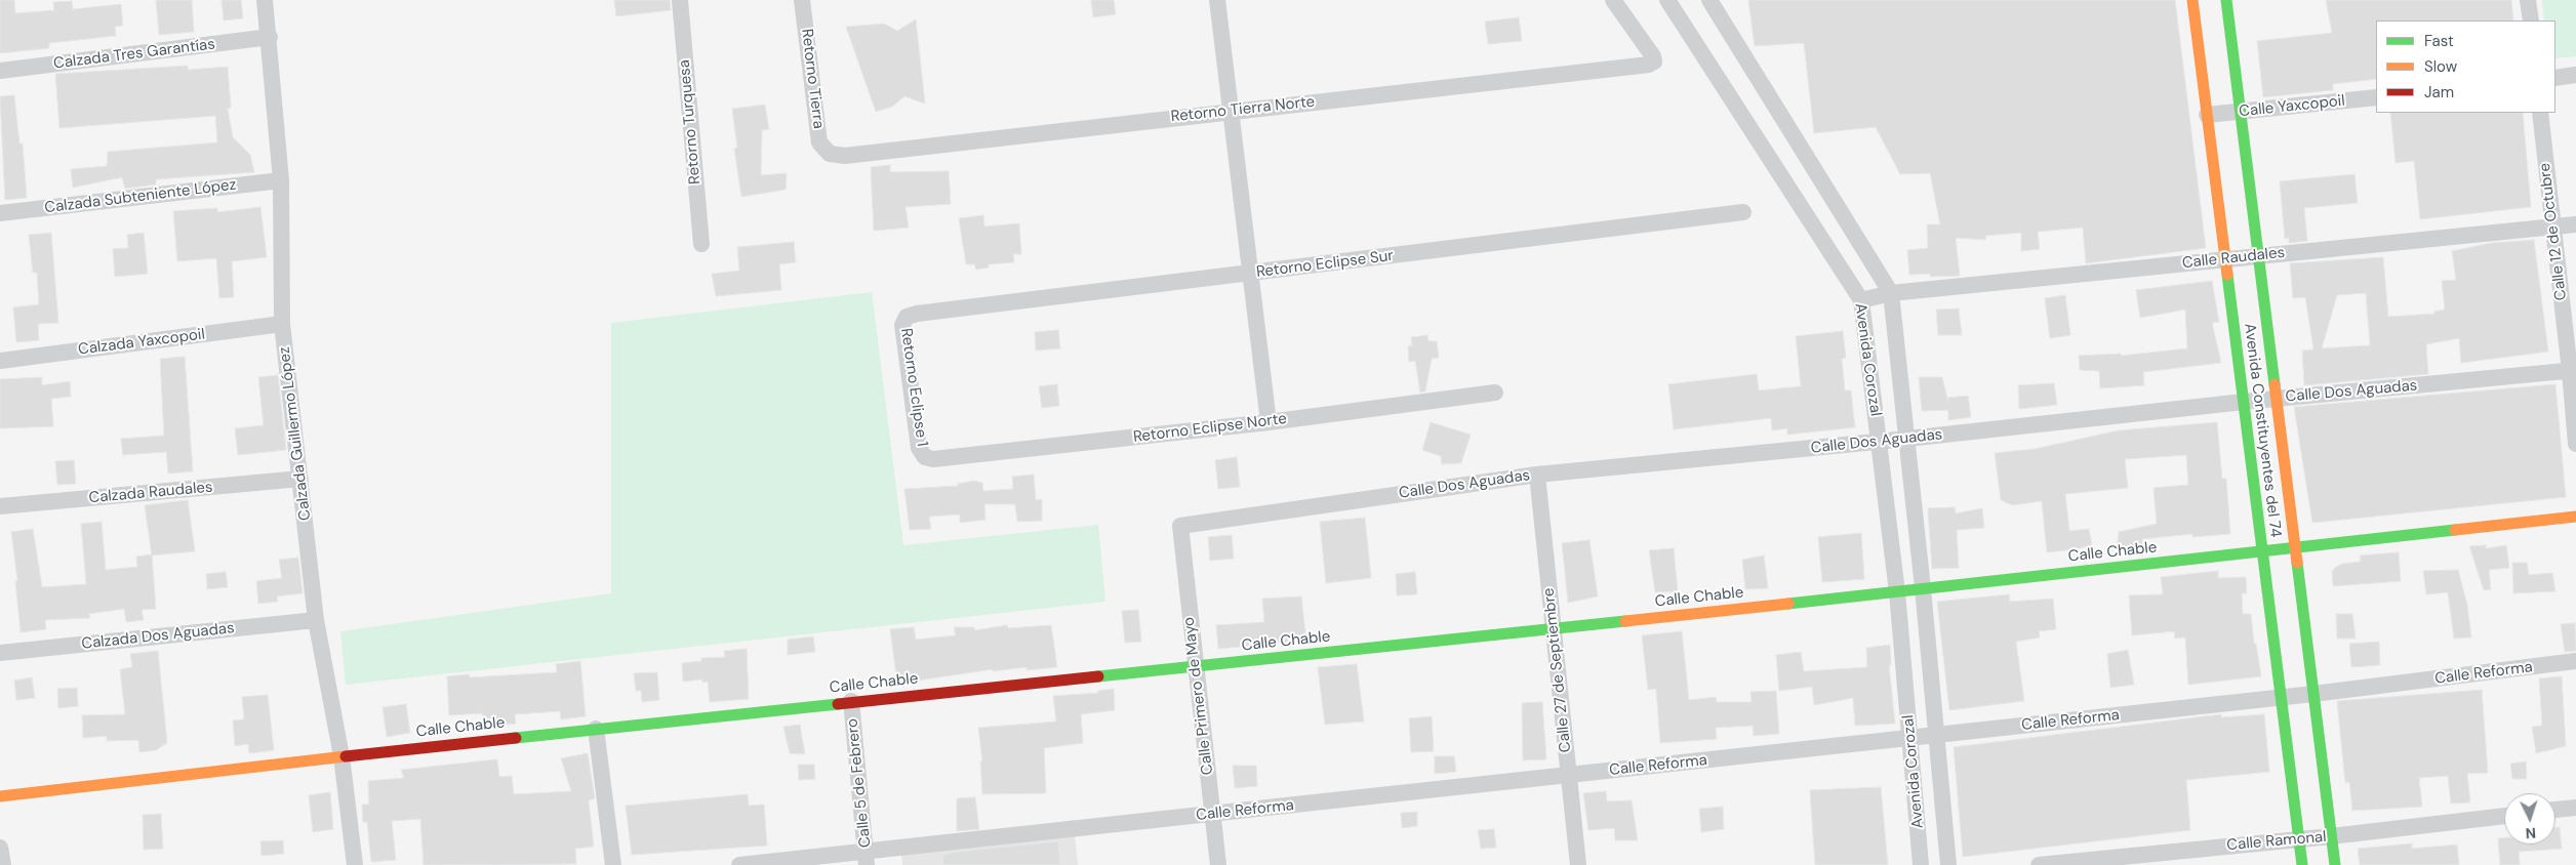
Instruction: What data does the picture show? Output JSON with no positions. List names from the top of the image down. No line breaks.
{"streets":{"street":["Calzada Tres Garantías","Retorno Tierra","Calle Yaxcopoil","Retorno Tierra Norte","Retorno Turquesa","Calzada Subteniente López","Calle 12 de Octubre","Calle Raudales","Retorno Eclipse Sur","Calzada Yaxcopoil","Avenida Corozal","Retorno Eclipse 1","Calle Dos Aguadas","Retorno Eclipse Norte","Avenida Constituyentes del 74","Calzada Guillermo López","Calzada Raudales","Calle Chable","Calzada Dos Aguadas","Calle 27 de Septiembre","Calle Reforma","Calle Primero de Mayo","Calle 5 de Febrero","Calle Ramonal"]},"crossings":[["Calzada Tres Garantías","Calzada Guillermo López"],["Retorno Tierra","Retorno Tierra Norte"],["Calle Yaxcopoil","Avenida Constituyentes del 74"],["Calzada Subteniente López","Calzada Guillermo López"],["Calle 12 de Octubre","Calle Raudales"],["Calle 12 de Octubre","Calle Dos Aguadas"],["Calle Raudales","Avenida Corozal"],["Calle Raudales","Avenida Constituyentes del 74"],["Retorno Eclipse Sur","Retorno Eclipse 1"],["Calzada Yaxcopoil","Calzada Guillermo López"],["Avenida Corozal","Calle Dos Aguadas"],["Avenida Corozal","Calle Chable"],["Avenida Corozal","Calle Reforma"],["Retorno Eclipse 1","Retorno Eclipse Norte"],["Calle Dos Aguadas","Avenida Constituyentes del 74"],["Calle Dos Aguadas","Calle 27 de Septiembre"],["Calle Dos Aguadas","Calle Primero de Mayo"],["Avenida Constituyentes del 74","Calle Chable"],["Avenida Constituyentes del 74","Calle Reforma"],["Avenida Constituyentes del 74","Calle Ramonal"],["Calzada Guillermo López","Calzada Raudales"],["Calzada Guillermo López","Calle Chable"],["Calzada Guillermo López","Calzada Dos Aguadas"],["Calle Chable","Calle 27 de Septiembre"],["Calle Chable","Calle Primero de Mayo"],["Calle Chable","Calle 5 de Febrero"],["Calle 27 de Septiembre","Calle Reforma"],["Calle Reforma","Calle Primero de Mayo"],["Calle Reforma","Calle 5 de Febrero"]],"legend":["Fast","Slow","Jam"],"north":"bottom"}
